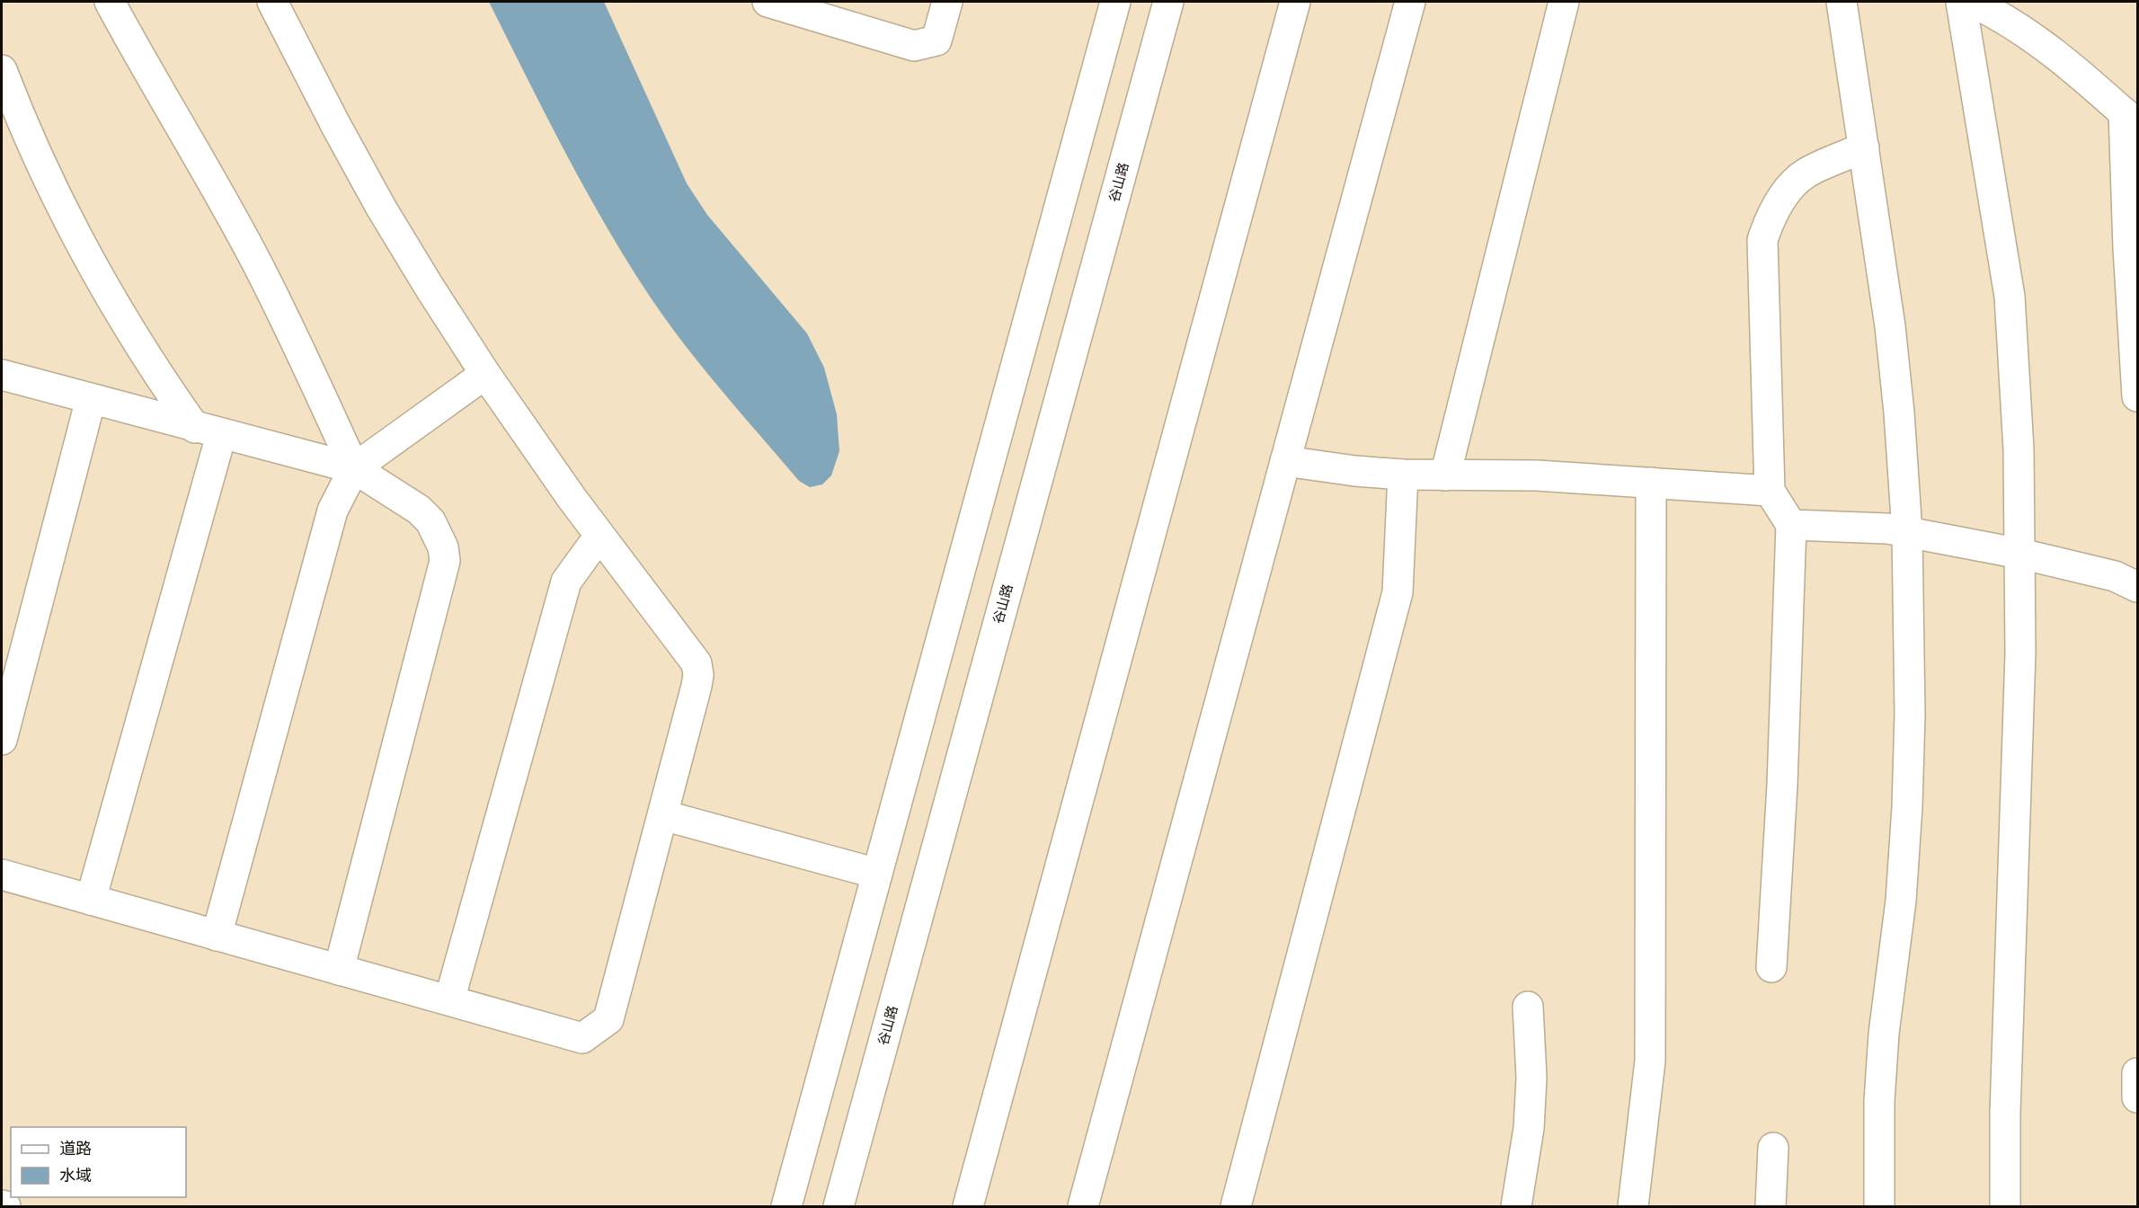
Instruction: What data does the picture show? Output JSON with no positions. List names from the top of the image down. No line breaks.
{"streets":{"street":["谷山路"]},"legend":["道路","水域"]}
